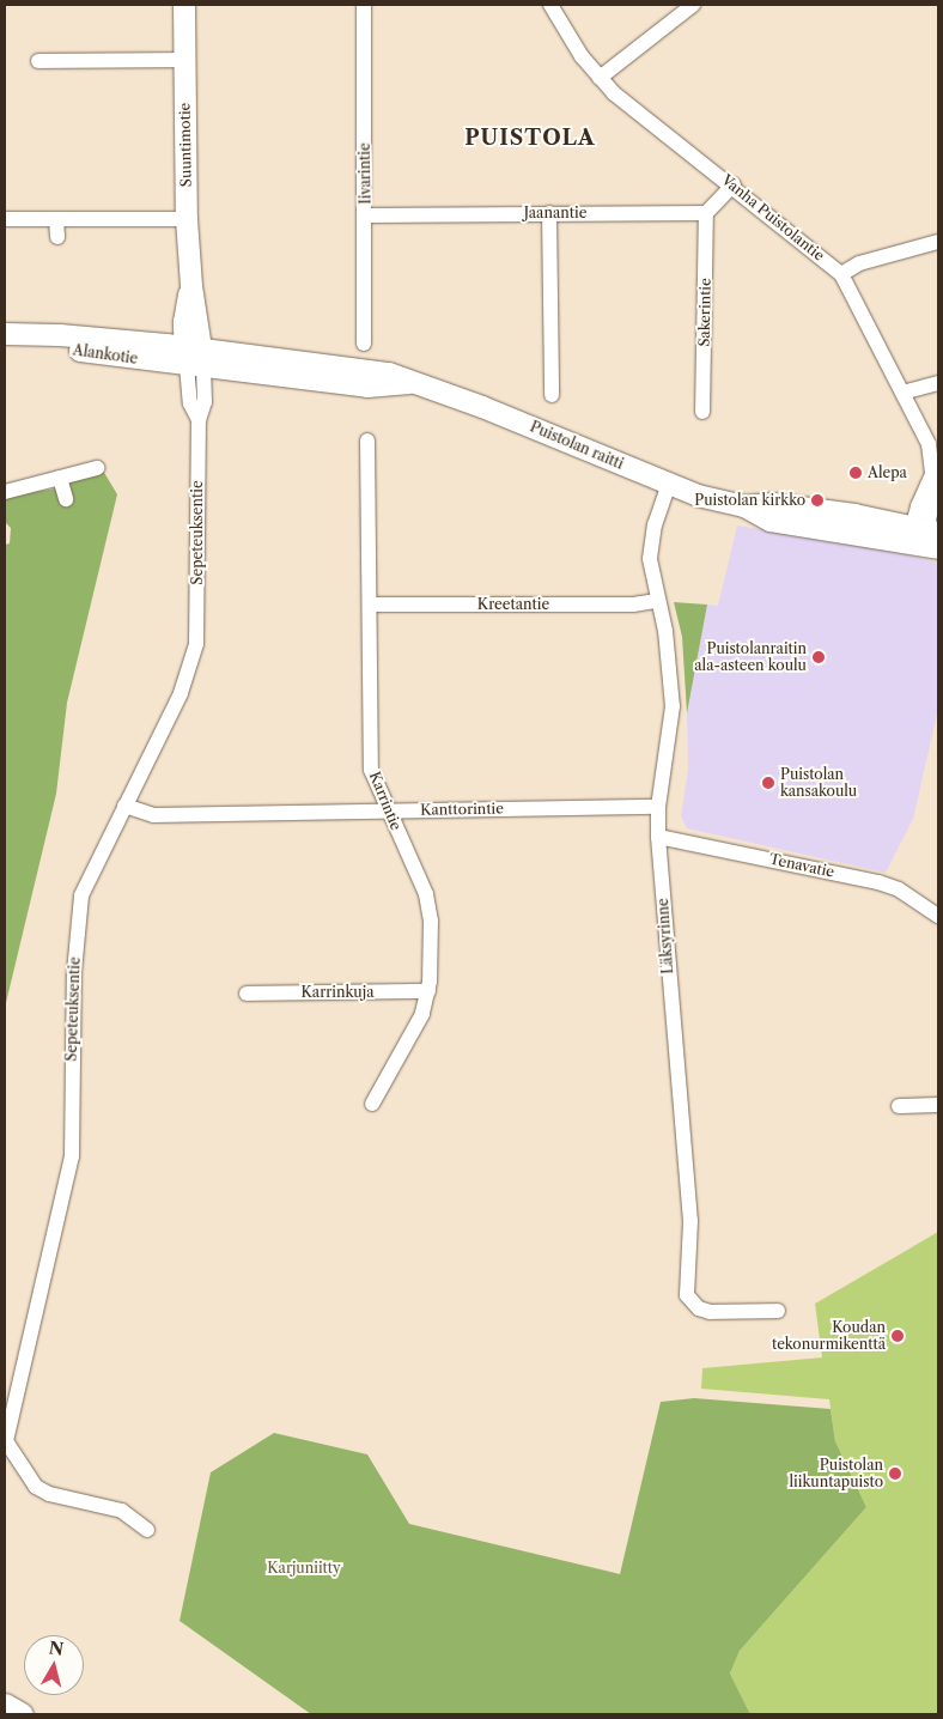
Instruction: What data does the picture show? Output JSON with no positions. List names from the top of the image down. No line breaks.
{"streets":{"main road":["Suuntimotie","Alankotie","Puistolan raitti"],"street":["Iivarintie","Jaanantie","Vanha Puistolantie","Sakerintie","Sepeteuksentie","Kreetantie","Karrintie","Kanttorintie","Tenavatie","Läksyrinne","Karrinkuja"]},"crossings":[["Suuntimotie","Alankotie"],["Suuntimotie","Puistolan raitti"],["Suuntimotie","Sepeteuksentie"],["Iivarintie","Jaanantie"],["Jaanantie","Sakerintie"],["Vanha Puistolantie","Puistolan raitti"],["Alankotie","Puistolan raitti"],["Alankotie","Sepeteuksentie"],["Puistolan raitti","Sepeteuksentie"],["Puistolan raitti","Läksyrinne"],["Sepeteuksentie","Kanttorintie"],["Kreetantie","Karrintie"],["Kreetantie","Läksyrinne"],["Karrintie","Kanttorintie"],["Karrintie","Karrinkuja"],["Kanttorintie","Läksyrinne"],["Tenavatie","Läksyrinne"]],"districts":["PUISTOLA"],"parks":["Karjuniitty"],"places":["Alepa","Puistolan kirkko","Puistolanraitin ala-asteen koulu","Puistolan kansakoulu","Koudan tekonurmikenttä","Puistolan liikuntapuisto"],"north":"top"}
